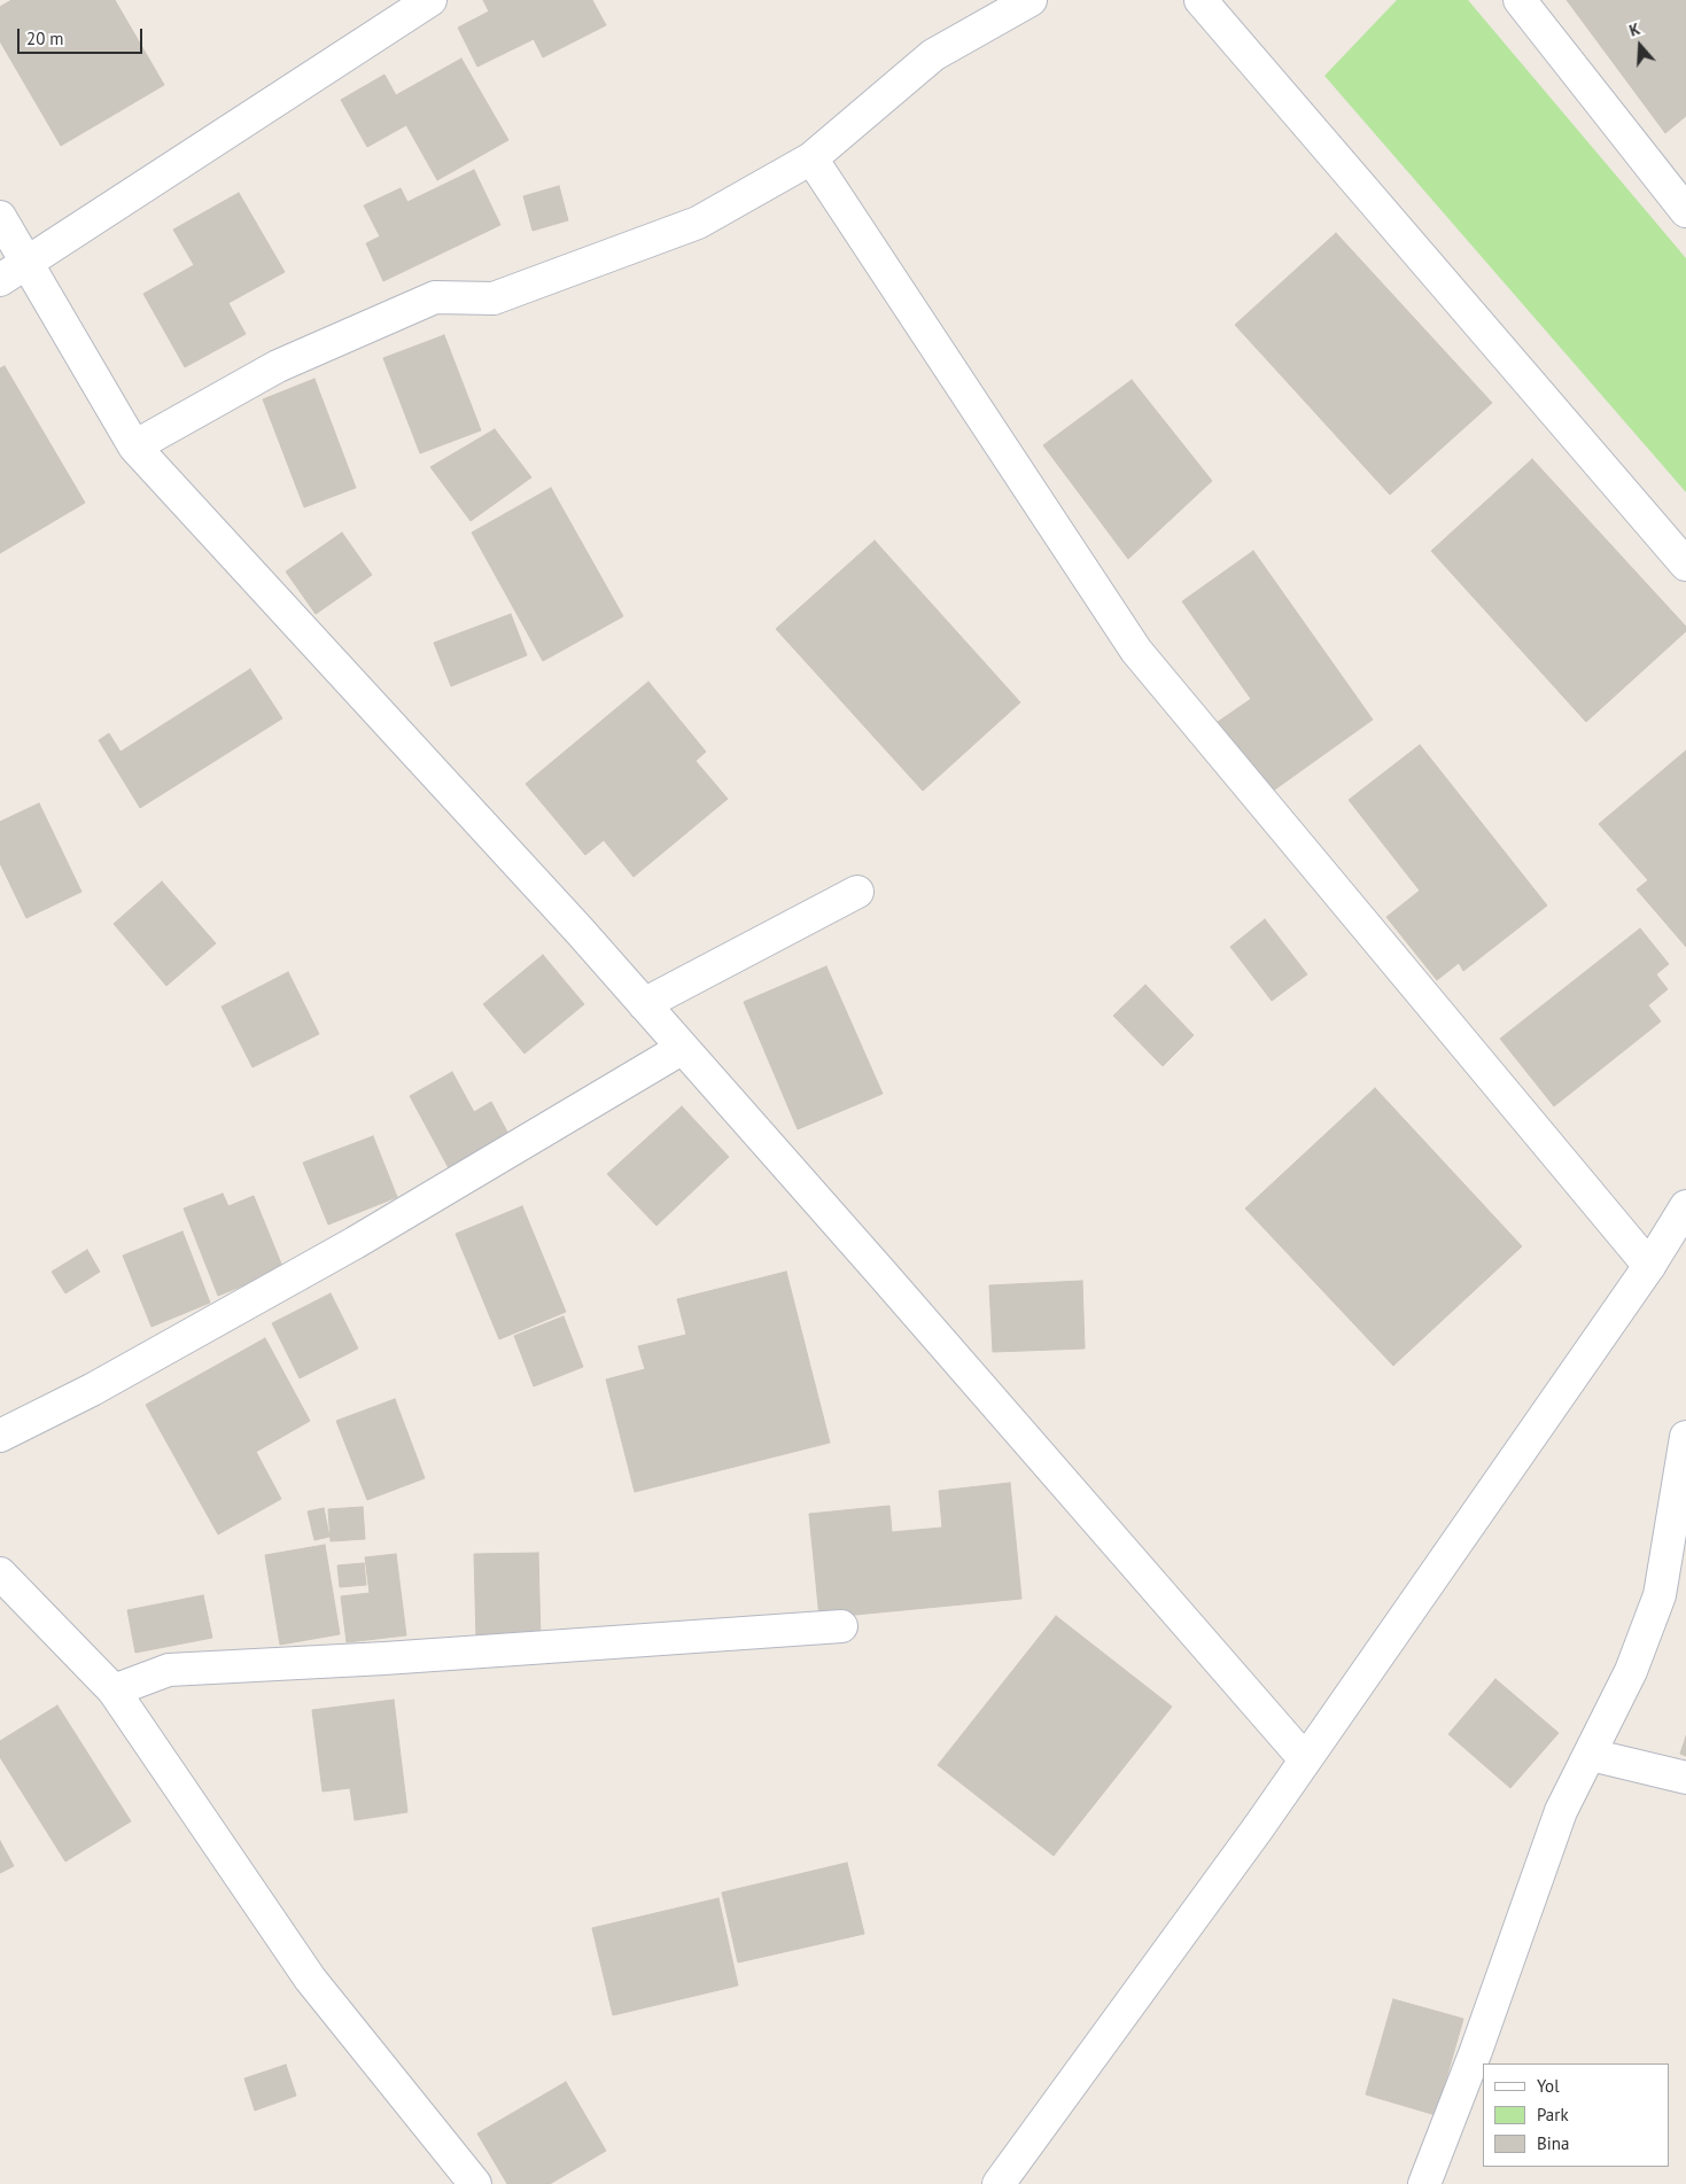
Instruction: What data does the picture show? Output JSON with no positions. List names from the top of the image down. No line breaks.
{"legend":["Yol","Park","Bina"],"scale_bar":"20 m","north":"top"}
